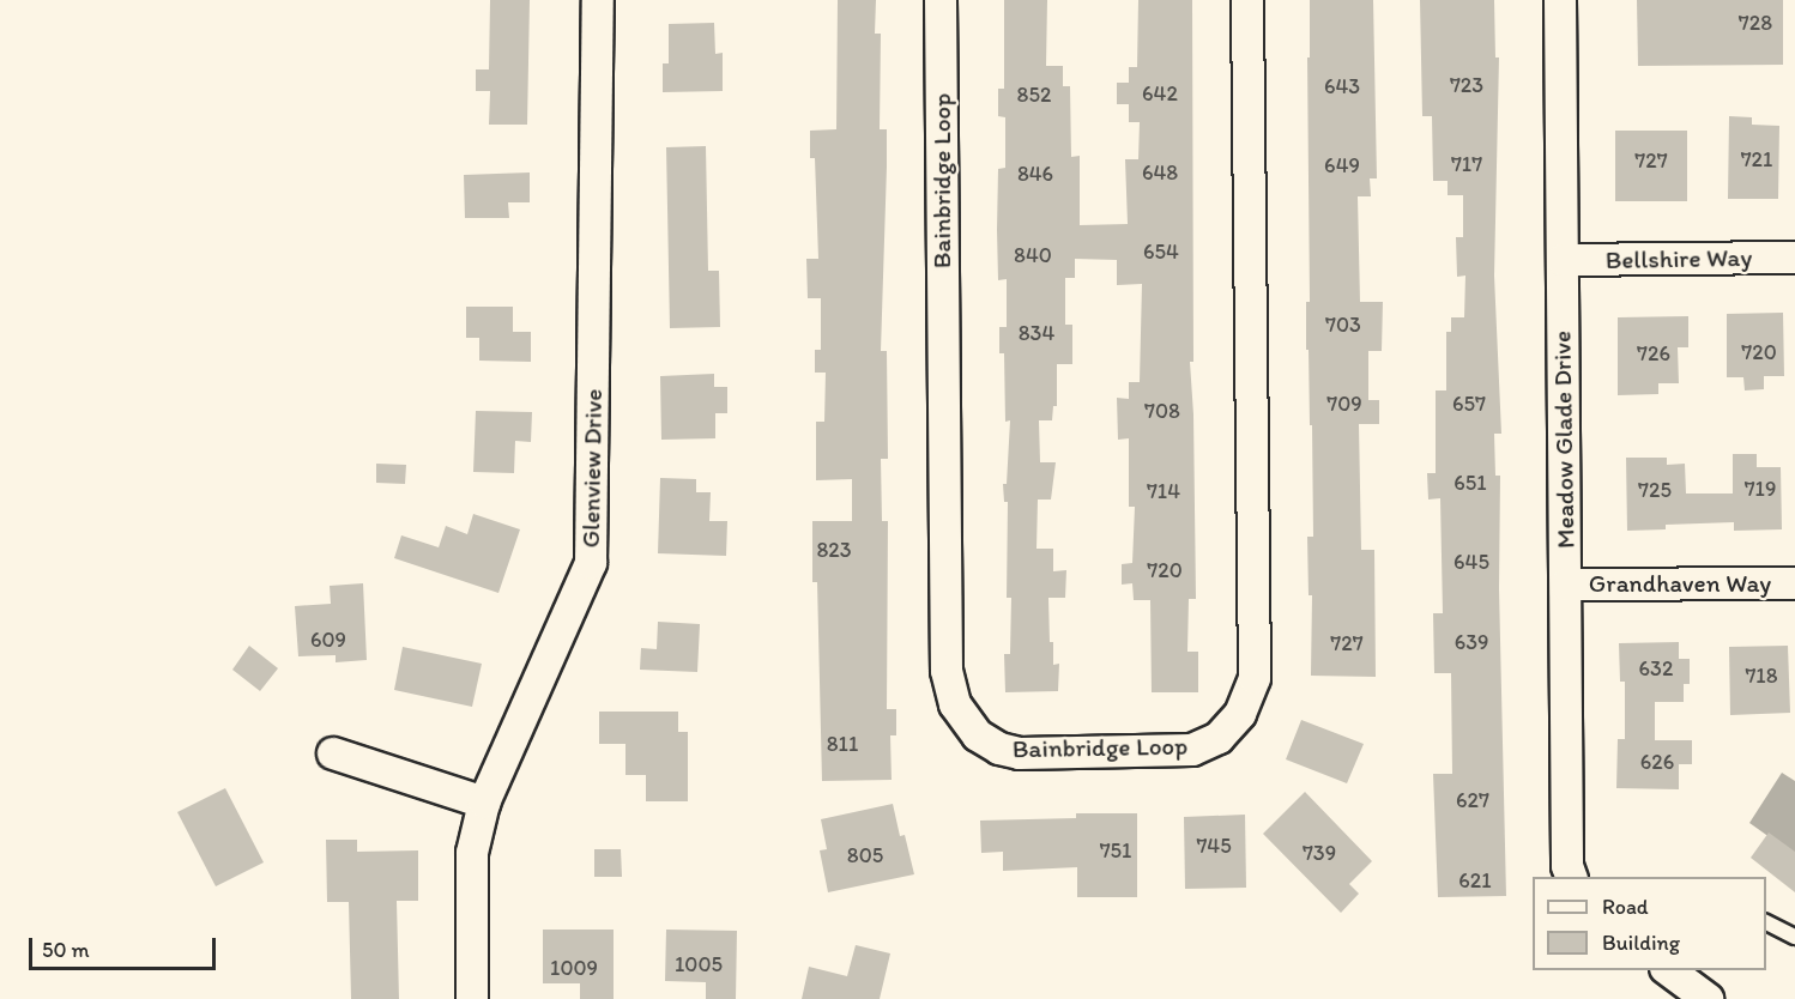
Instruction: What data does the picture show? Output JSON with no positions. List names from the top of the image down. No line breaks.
{"streets":{"street":["Bainbridge Loop","Bellshire Way","Meadow Glade Drive","Glenview Drive","Grandhaven Way"]},"crossings":[["Bellshire Way","Meadow Glade Drive"],["Meadow Glade Drive","Grandhaven Way"]],"house_numbers":["728","723","643","642","852","721","727","717","649","648","846","654","840","703","834","720","726","709","657","708","651","719","725","714","823","645","720","609","639","727","632","718","811","626","627","745","751","739","805","621","1005","1009"],"legend":["Road","Building"],"scale_bar":"50 m"}
